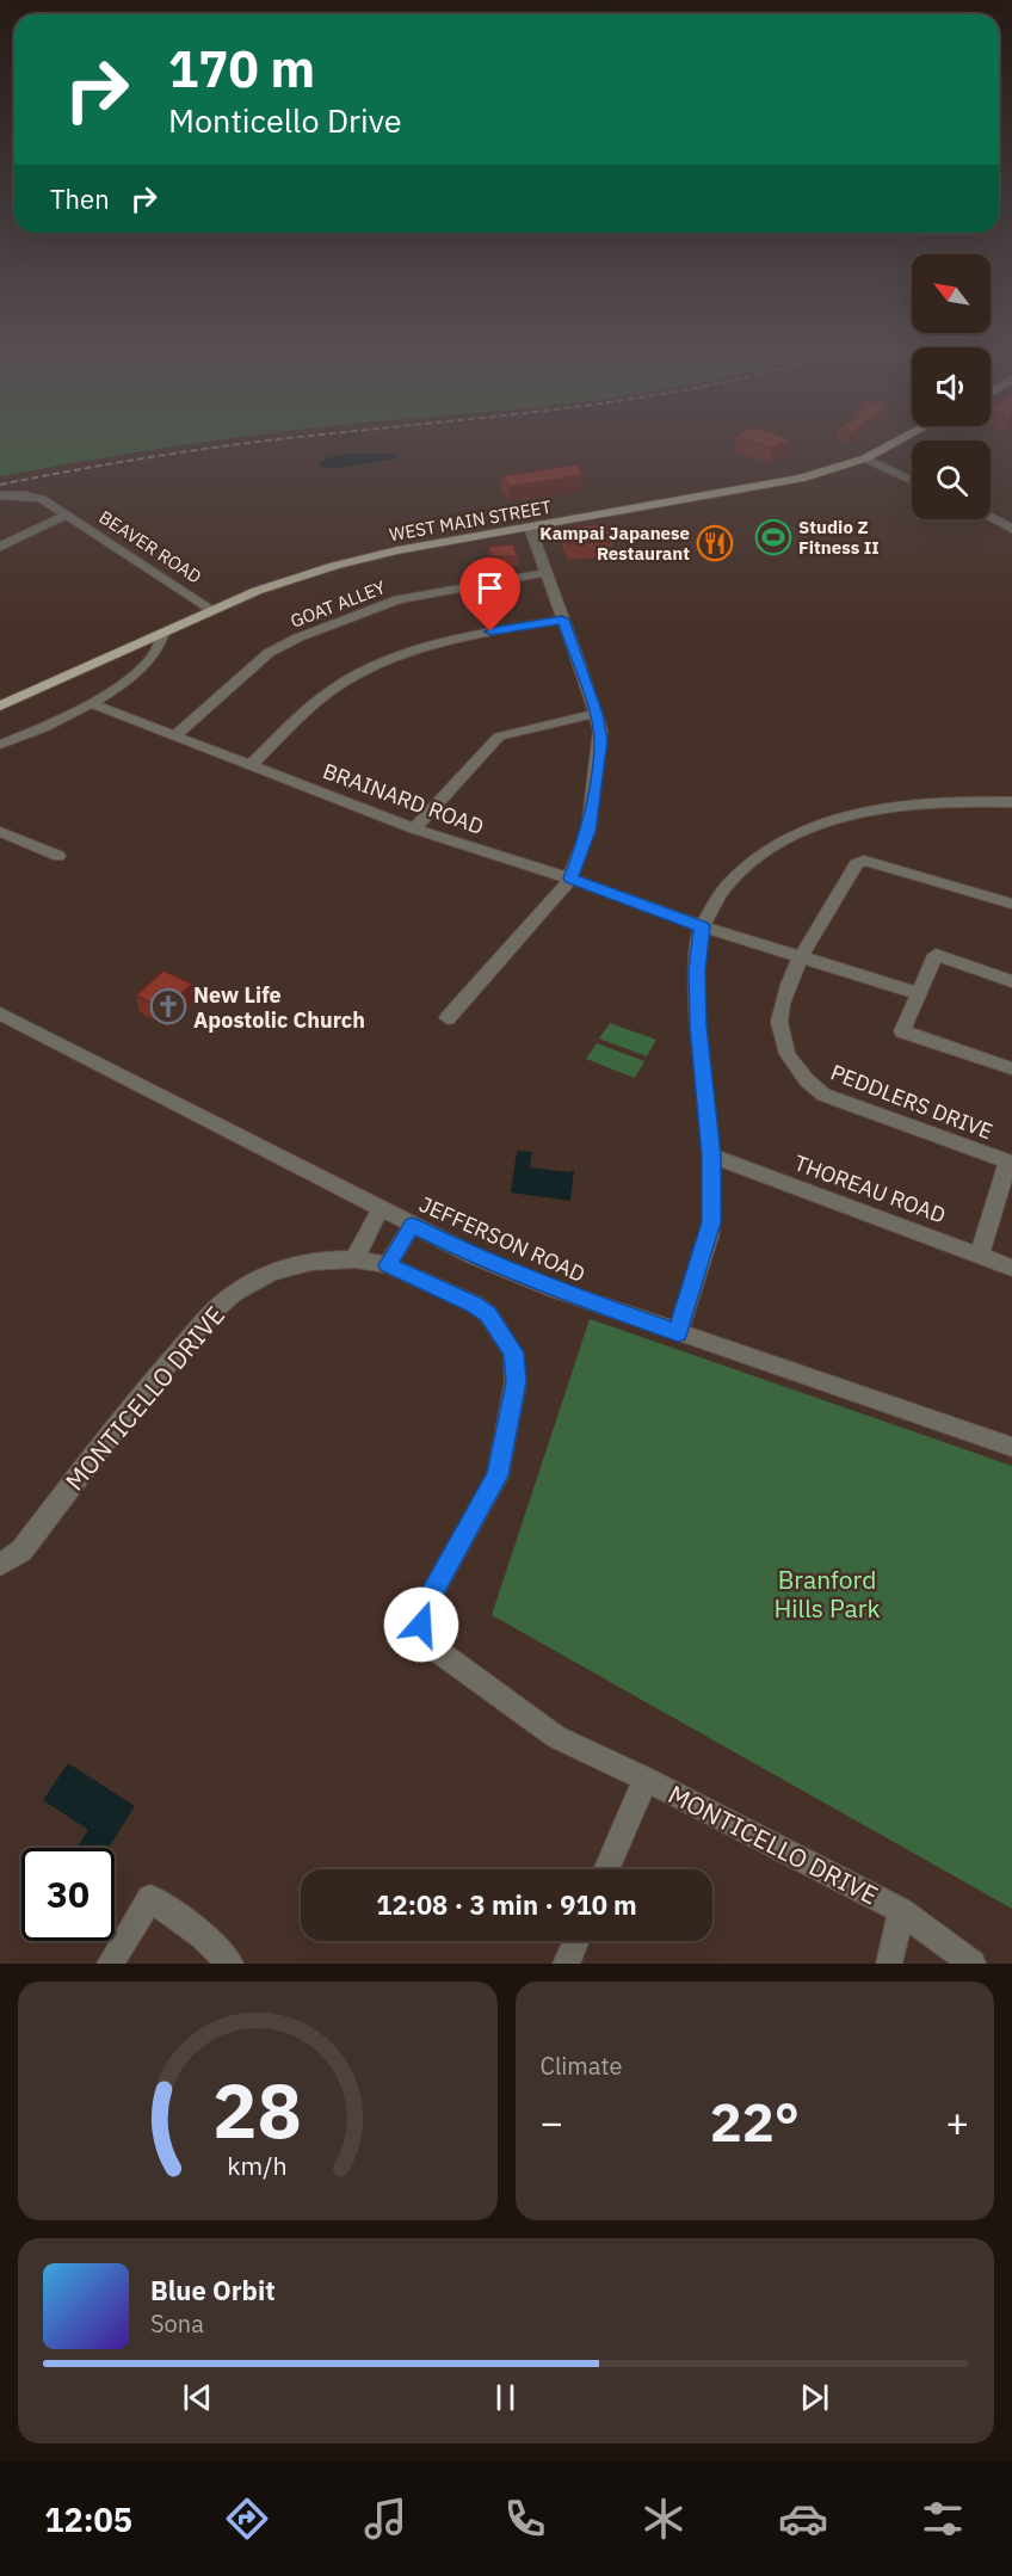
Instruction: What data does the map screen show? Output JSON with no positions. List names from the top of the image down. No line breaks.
{"streets":{"main road":["WEST MAIN STREET"],"street":["BEAVER ROAD","GOAT ALLEY","BRAINARD ROAD","PEDDLERS DRIVE","THOREAU ROAD","JEFFERSON ROAD","MONTICELLO DRIVE"]},"crossings":[["WEST MAIN STREET","BEAVER ROAD"],["GOAT ALLEY","BRAINARD ROAD"]],"parks":["Branford Hills Park"],"places":{"sports":["Studio Z Fitness II"],"restaurant":["Kampai Japanese Restaurant"],"church":["New Life Apostolic Church"]},"north":"top left","page":{"turn":["170 m","Monticello Drive"],"then":"Then","limit":"30","trip":"12:08 · 3 min · 910 m","tile":"Climate","heat":["−","22°","+"],"song":["Blue Orbit","Sona"],"tabs":"12:05","gauge":["28","km/h"]}}
